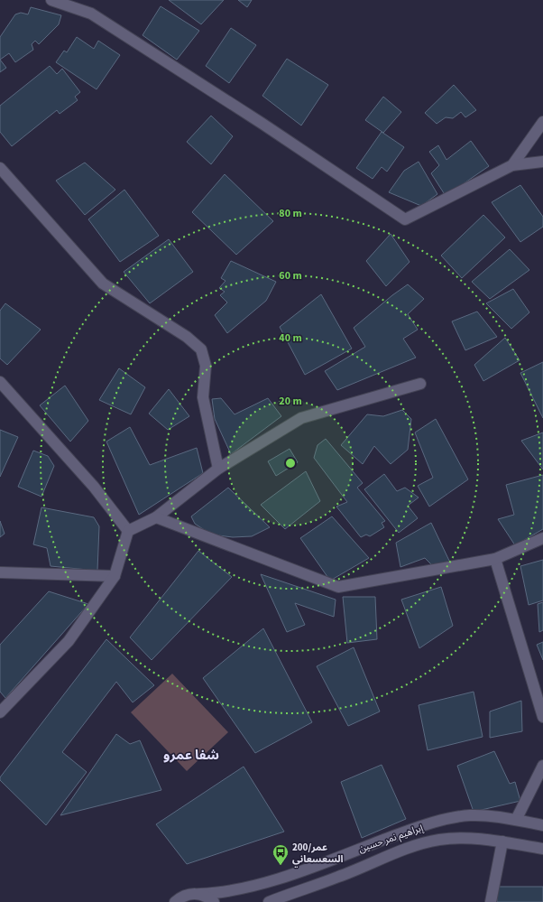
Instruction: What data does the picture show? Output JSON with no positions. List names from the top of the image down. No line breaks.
{"streets":{"street":["إبراهيم نمر حسين"]},"districts":["شفا عمرو"],"places":{"bus stop":["200/عمر السعسعاني"]},"rings":["80 m","60 m","40 m","20 m"]}
